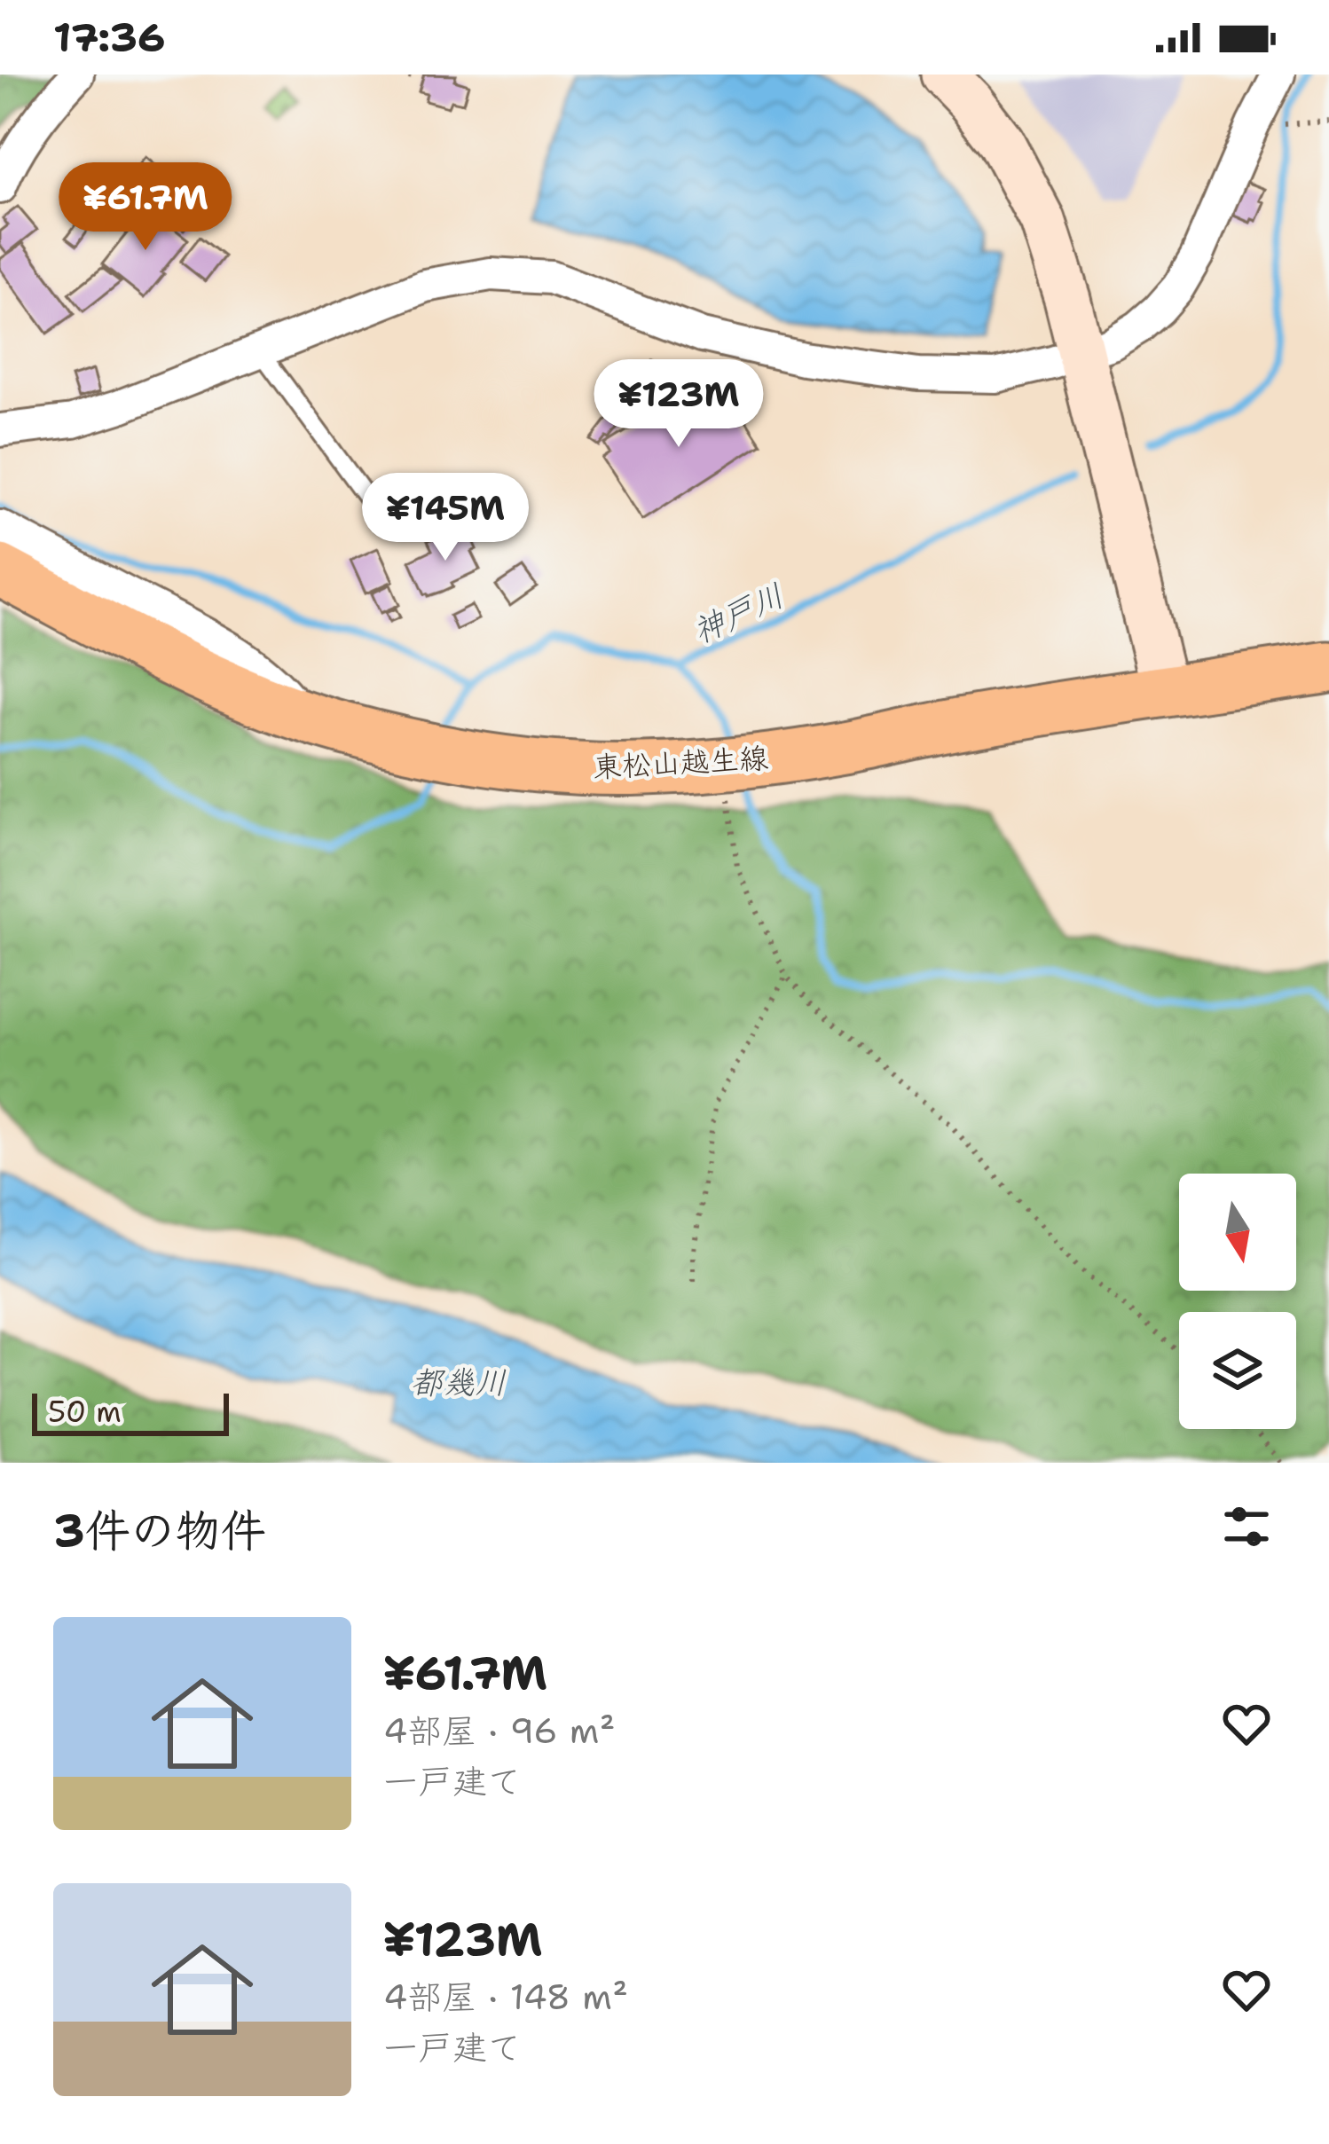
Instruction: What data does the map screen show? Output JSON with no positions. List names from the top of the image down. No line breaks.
{"streets":{"main road":["東松山越生線"]},"water":["神戸川","都幾川"],"scale_bar":"50 m","north":"bottom","page":{"status":"17:36","price":["¥61.7M","¥123M","¥145M"],"scale":"50 m","heading":"3件の物件","list":[{"name":"¥61.7M","note":"4部屋 · 96 m² · 一戸建て"},{"name":"¥123M","note":"4部屋 · 148 m² · 一戸建て"}]}}
